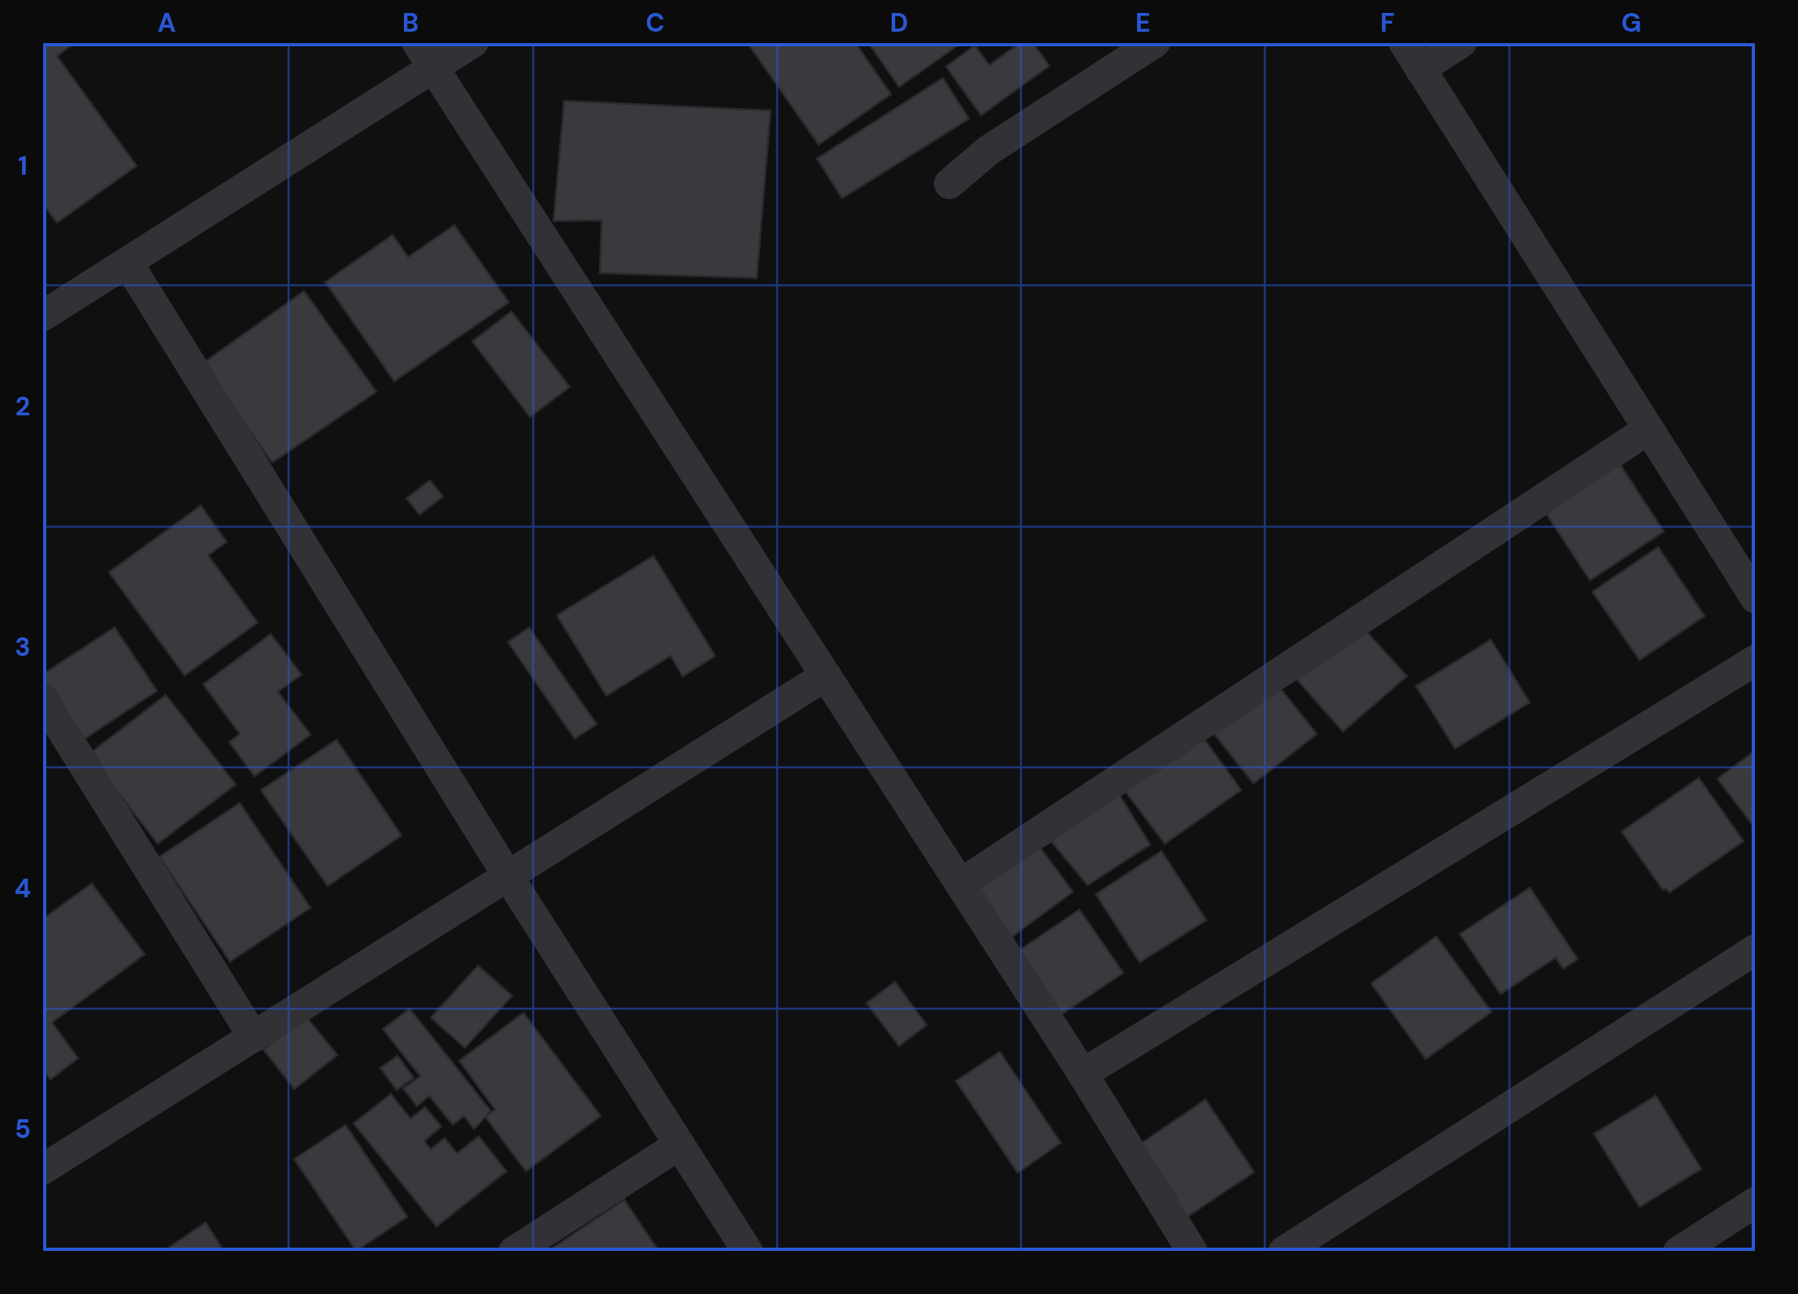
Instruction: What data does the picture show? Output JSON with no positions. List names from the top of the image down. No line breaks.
{"grid":{"columns":["A","B","C","D","E","F","G"],"rows":["1","2","3","4","5"]}}
